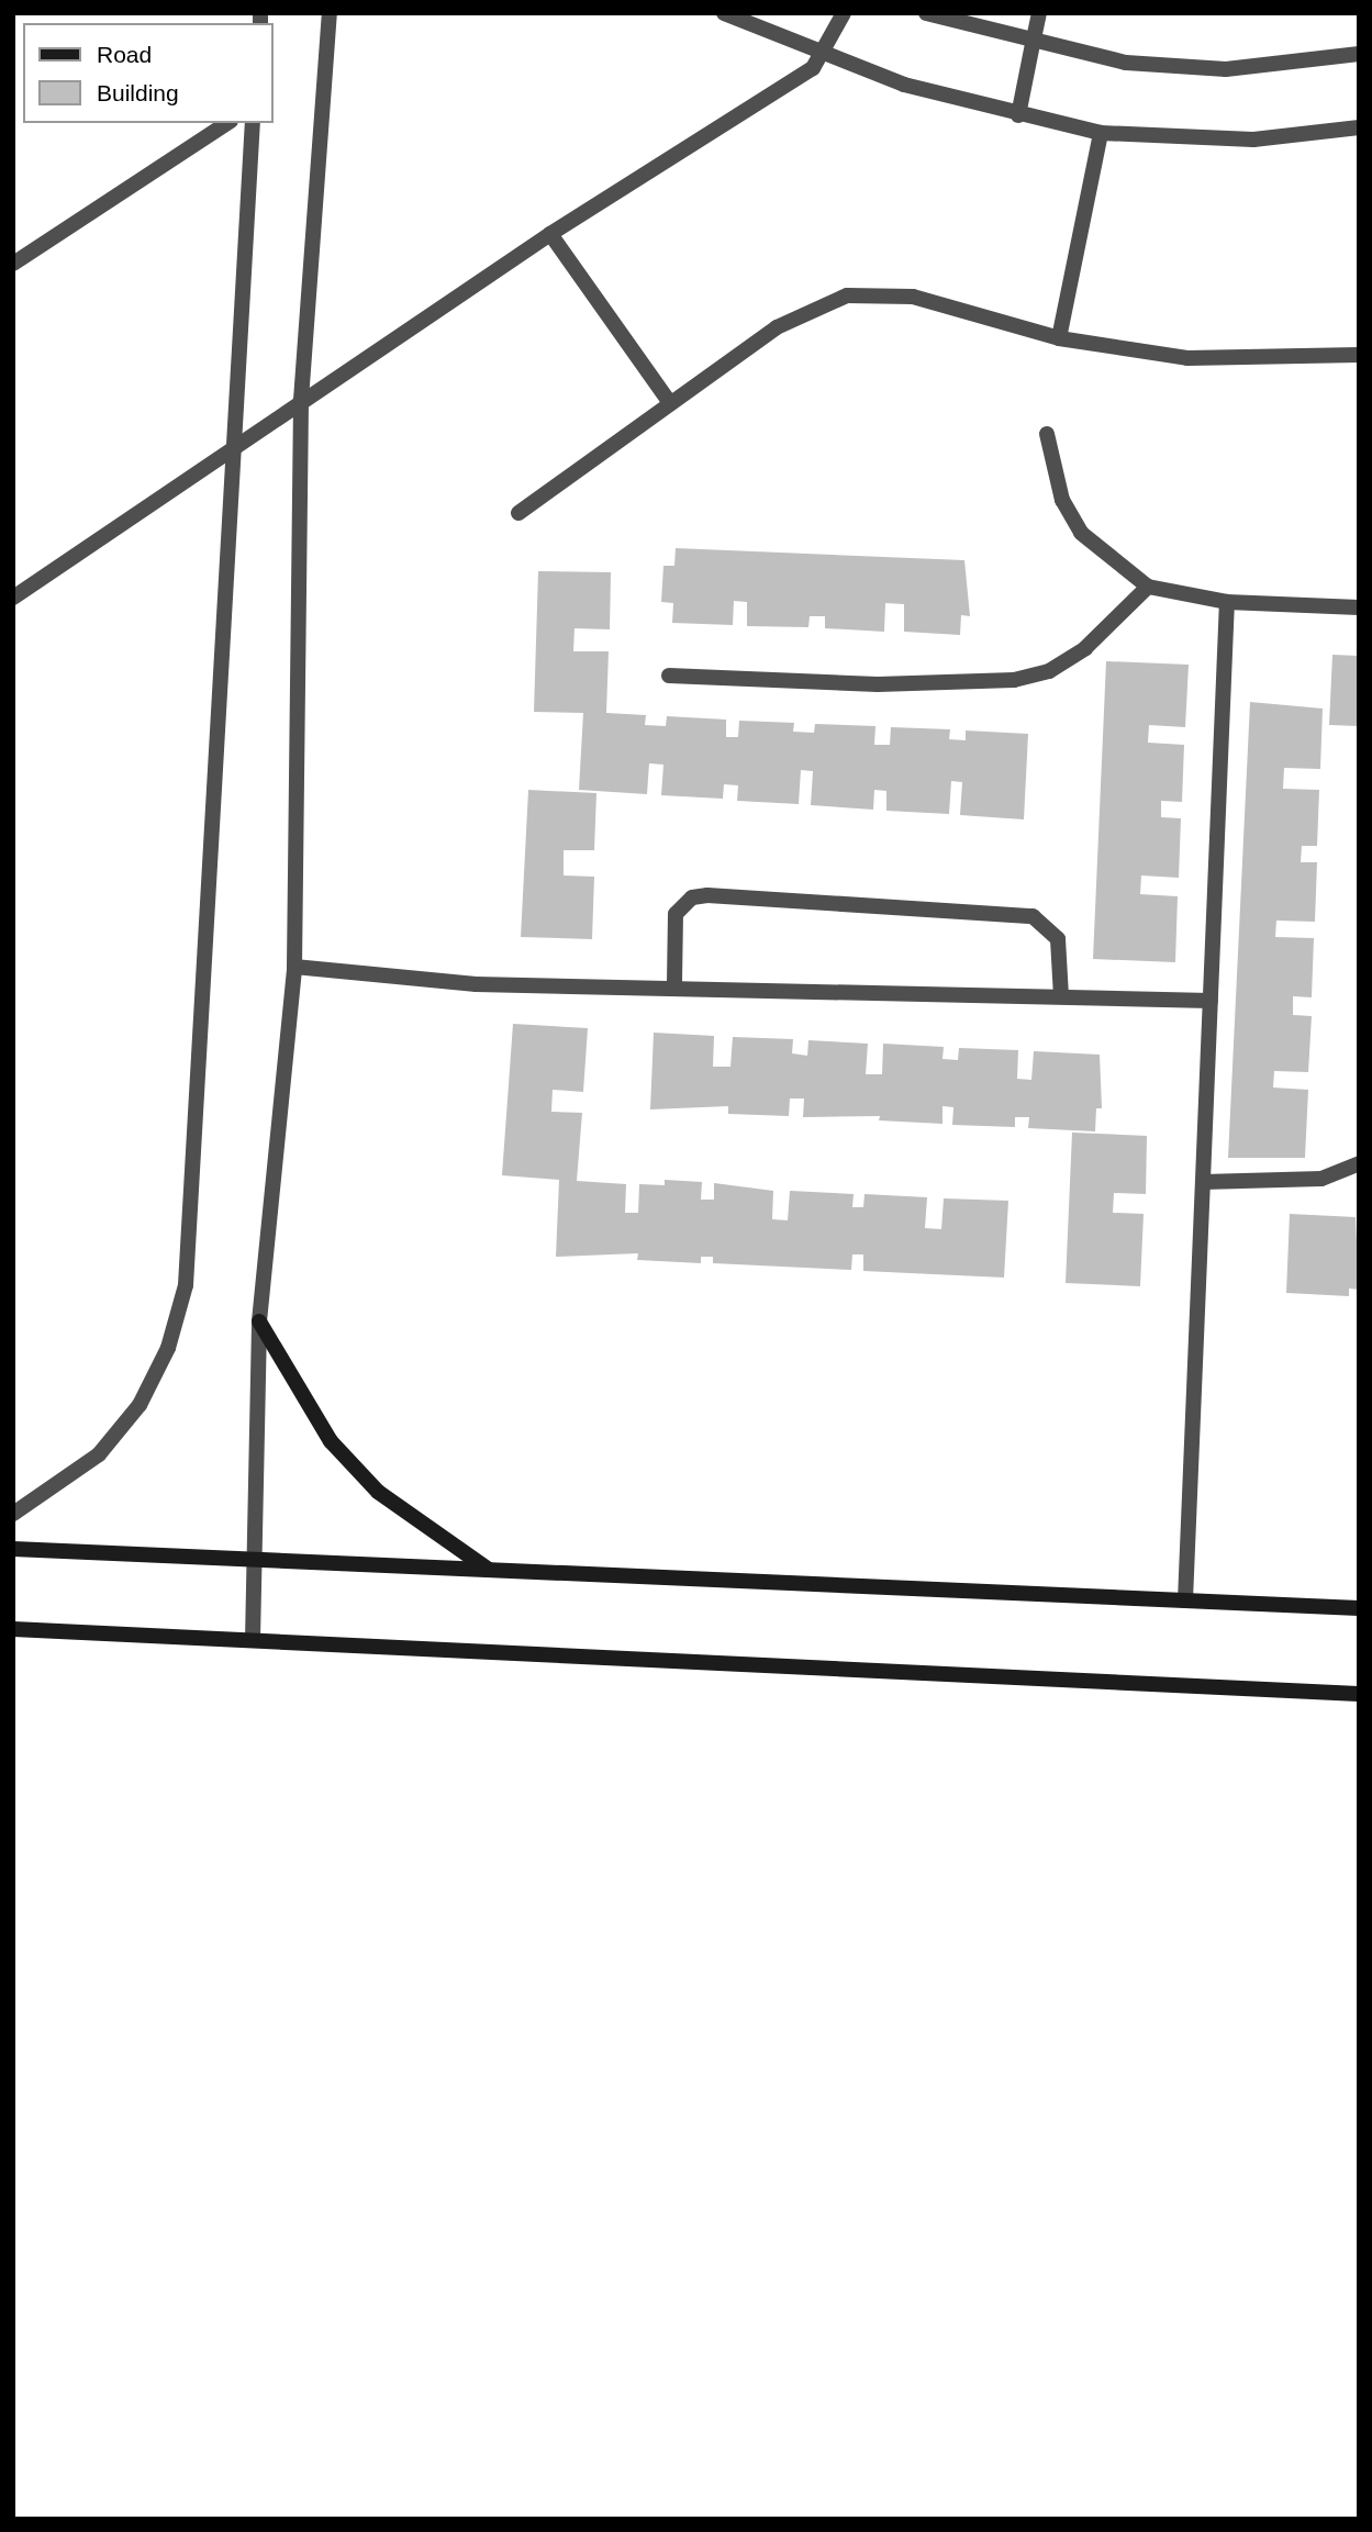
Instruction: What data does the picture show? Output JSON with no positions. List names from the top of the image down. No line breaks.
{"legend":["Road","Building"]}
